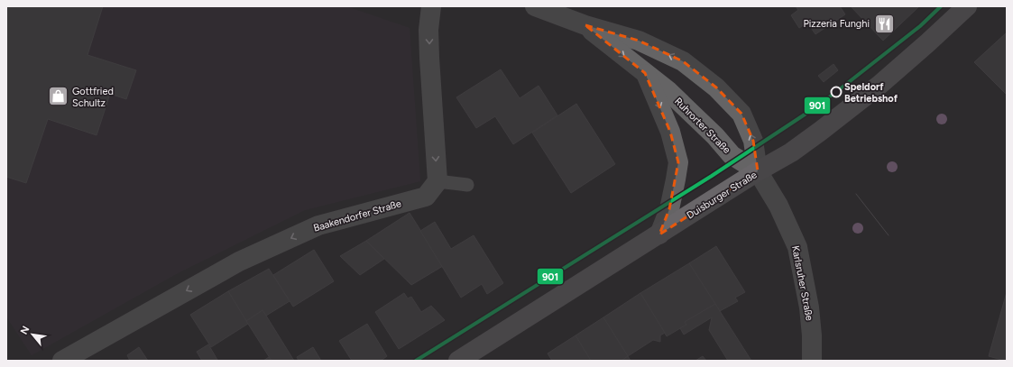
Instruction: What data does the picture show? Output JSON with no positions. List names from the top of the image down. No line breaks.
{"streets":{"main road":["Duisburger Straße"],"street":["Ruhrorter Straße","Baakendorfer Straße","Karlsruher Straße"]},"crossings":[["Ruhrorter Straße","Duisburger Straße"],["Ruhrorter Straße","Karlsruher Straße"],["Duisburger Straße","Karlsruher Straße"]],"one_way":["Baakendorfer Straße"],"places":{"restaurant":["Pizzeria Funghi"],"other":["Speldorf Betriebshof"],"shop":["Gottfried Schultz"]},"lines":["transit line 901"],"north":"top left"}
